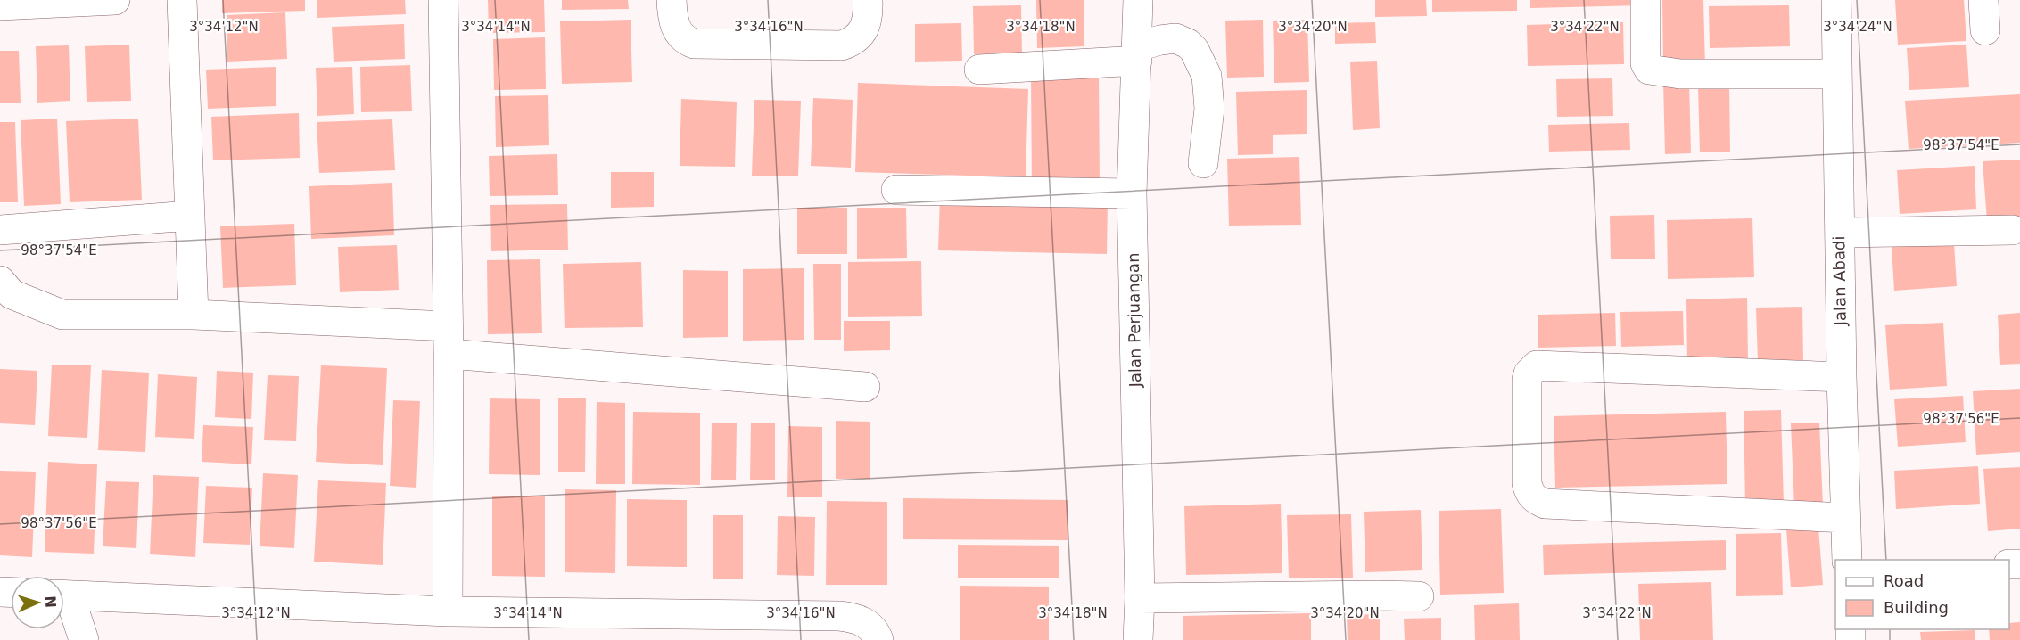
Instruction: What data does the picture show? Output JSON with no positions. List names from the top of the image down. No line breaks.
{"streets":{"street":["Jalan Abadi","Jalan Perjuangan"]},"legend":["Road","Building"],"north":"right","coordinates":["3°34'12\"N","3°34'14\"N","3°34'16\"N","3°34'18\"N","3°34'20\"N","3°34'22\"N","3°34'24\"N","98°37'54\"E","98°37'56\"E"]}
